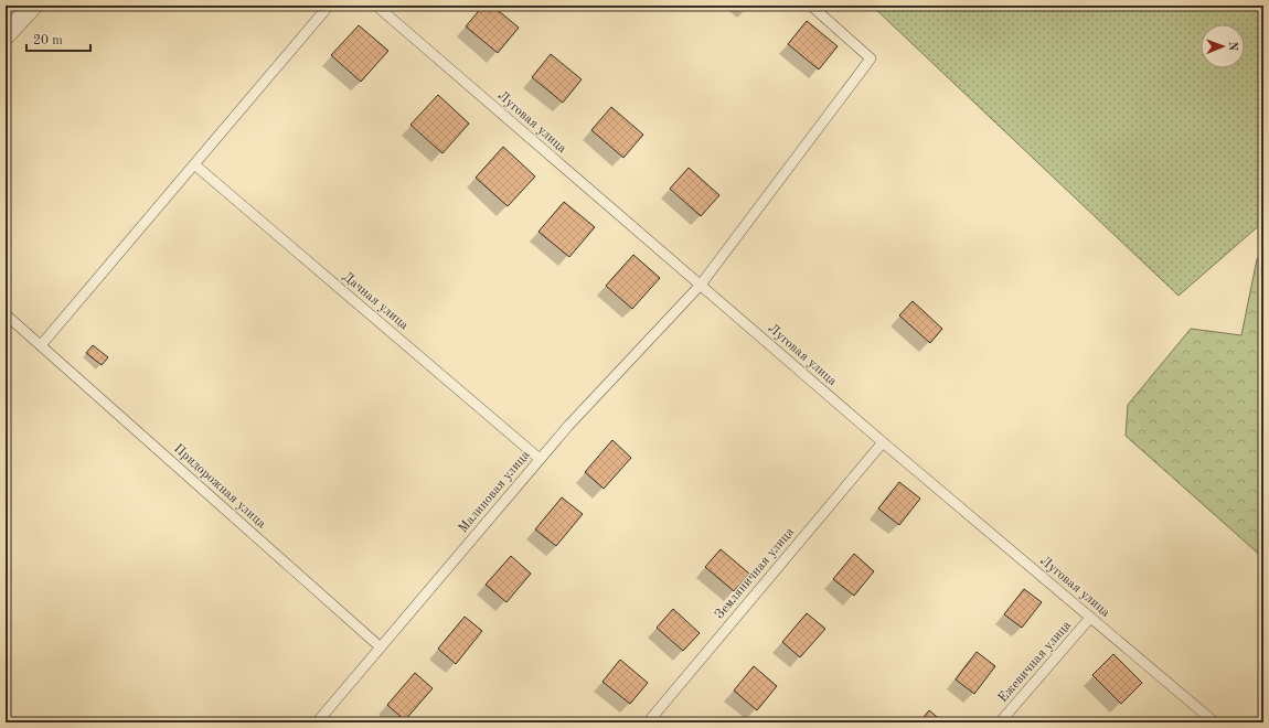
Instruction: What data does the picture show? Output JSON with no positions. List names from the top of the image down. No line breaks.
{"streets":{"lane":["Луговая улица","Дачная улица","Придорожная улица","Малиновая улица","Земляничная улица","Ежевичная улица"]},"crossings":[["Луговая улица","Малиновая улица"],["Луговая улица","Земляничная улица"],["Луговая улица","Ежевичная улица"],["Дачная улица","Малиновая улица"],["Придорожная улица","Малиновая улица"]],"scale_bar":"20 m","north":"right"}
